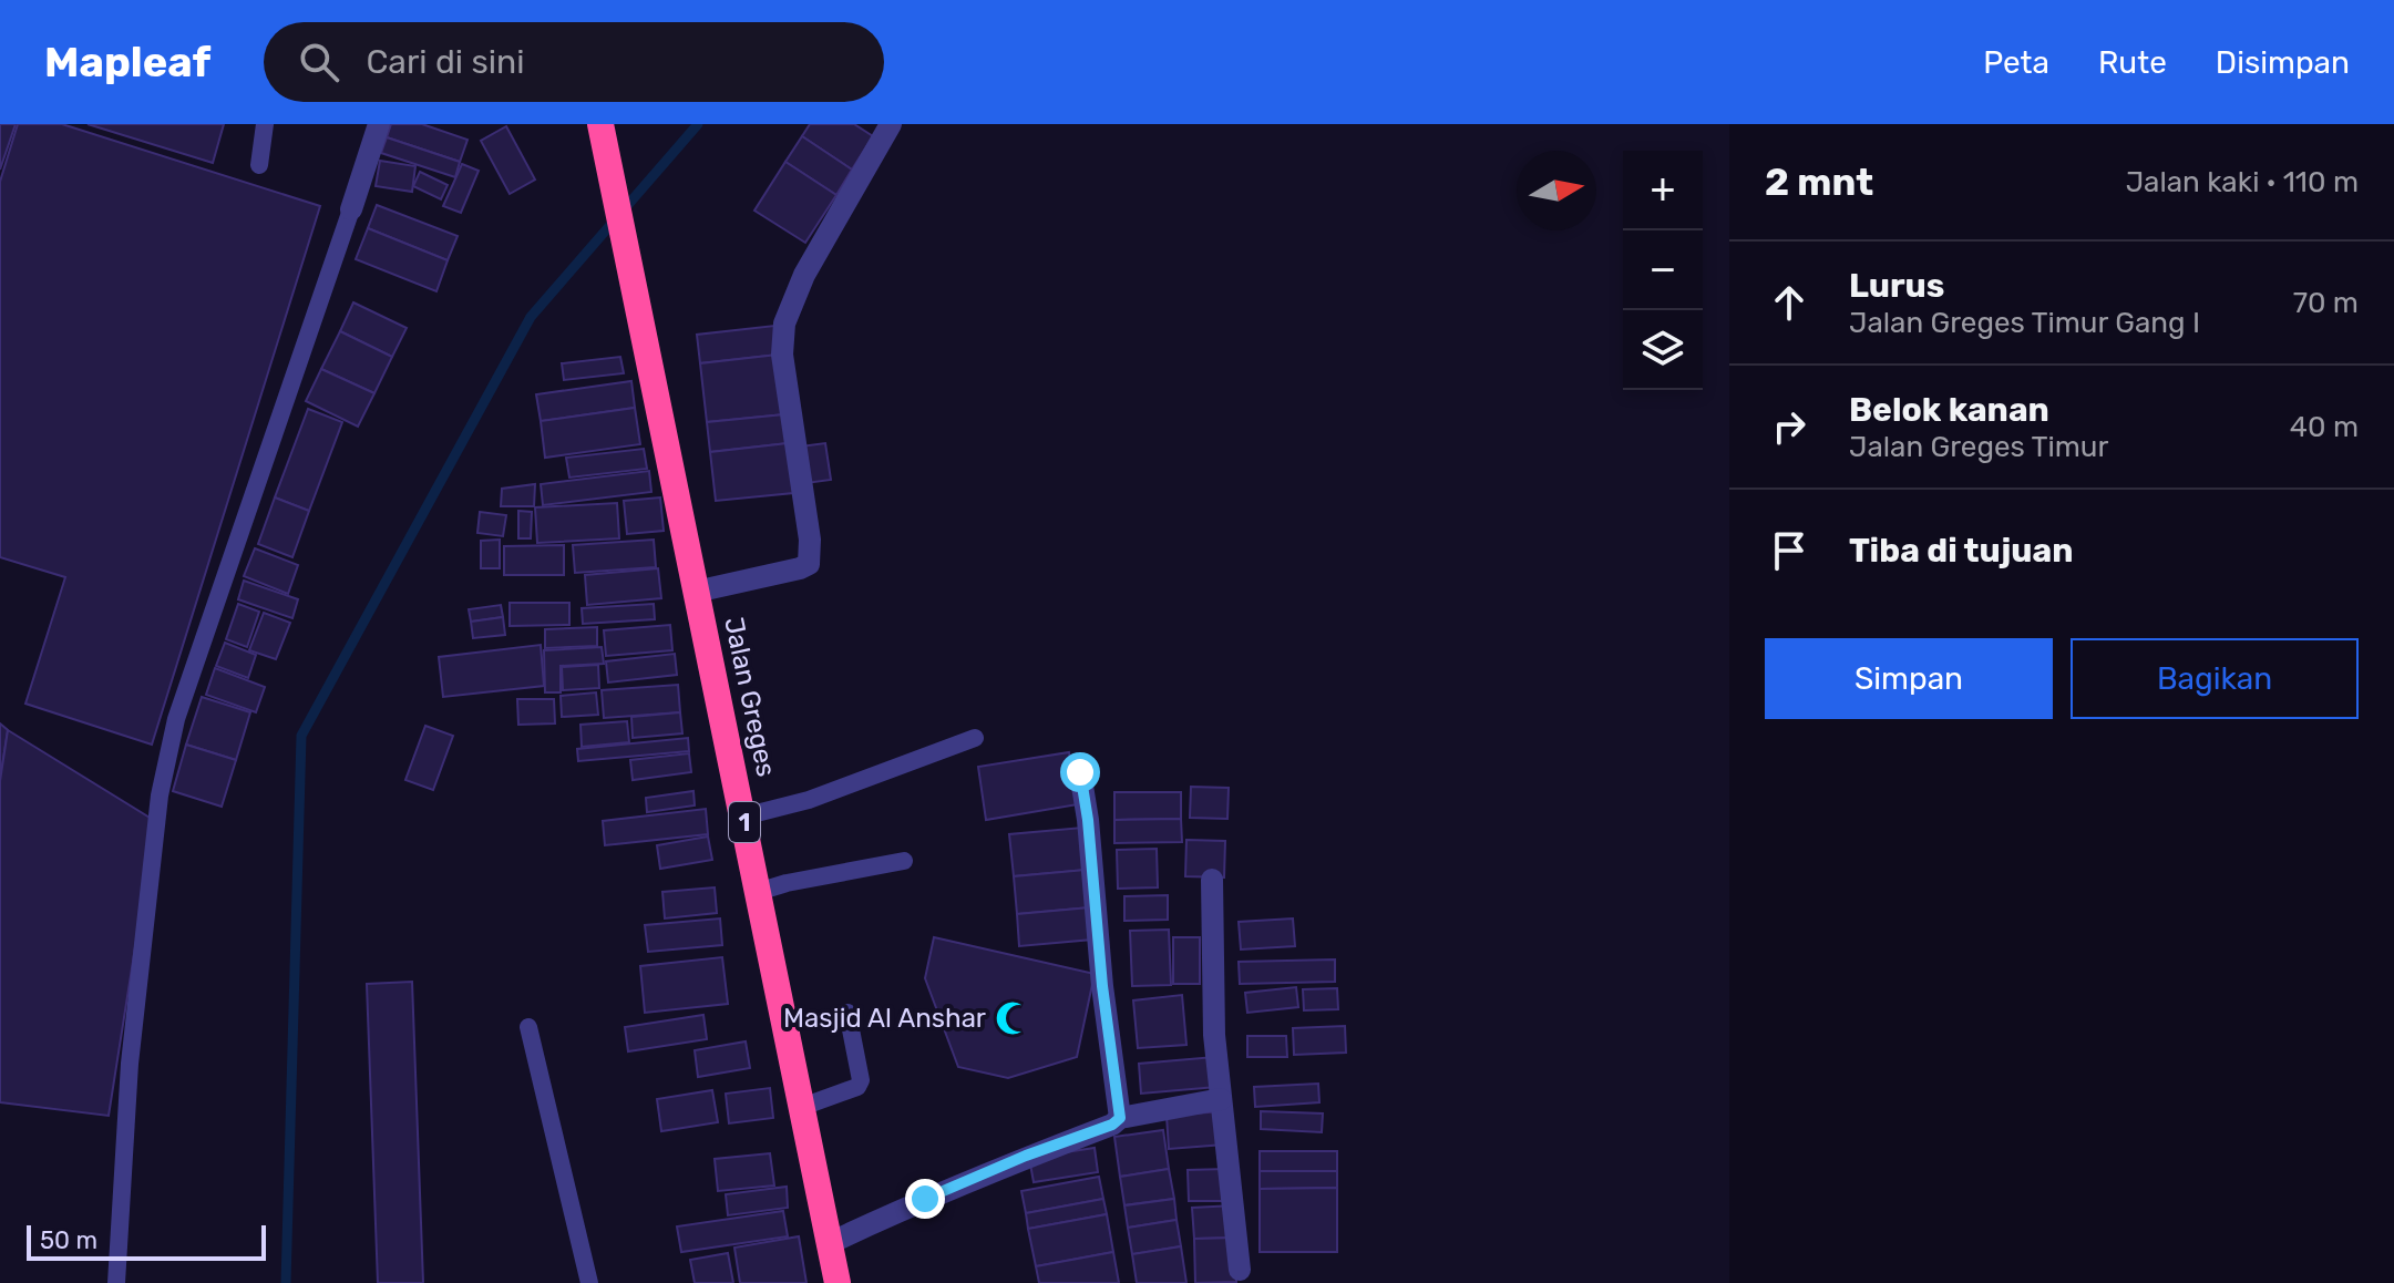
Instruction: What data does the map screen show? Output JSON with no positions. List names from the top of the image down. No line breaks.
{"streets":{"highway":["Jalan Greges","1"]},"places":{"mosque":["Masjid Al Anshar"]},"scale_bar":"50 m","north":"right","page":{"header":"Mapleaf","search":"Cari di sini","nav":["Peta","Rute","Disimpan"],"heading":["2 mnt","Jalan kaki · 110 m"],"map_buttons":["+","−"],"list":[["Lurus","Jalan Greges Timur Gang I","70 m"],["Belok kanan","Jalan Greges Timur","40 m"],"Tiba di tujuan"],"buttons":["Simpan","Bagikan"],"scale":"50 m"}}
